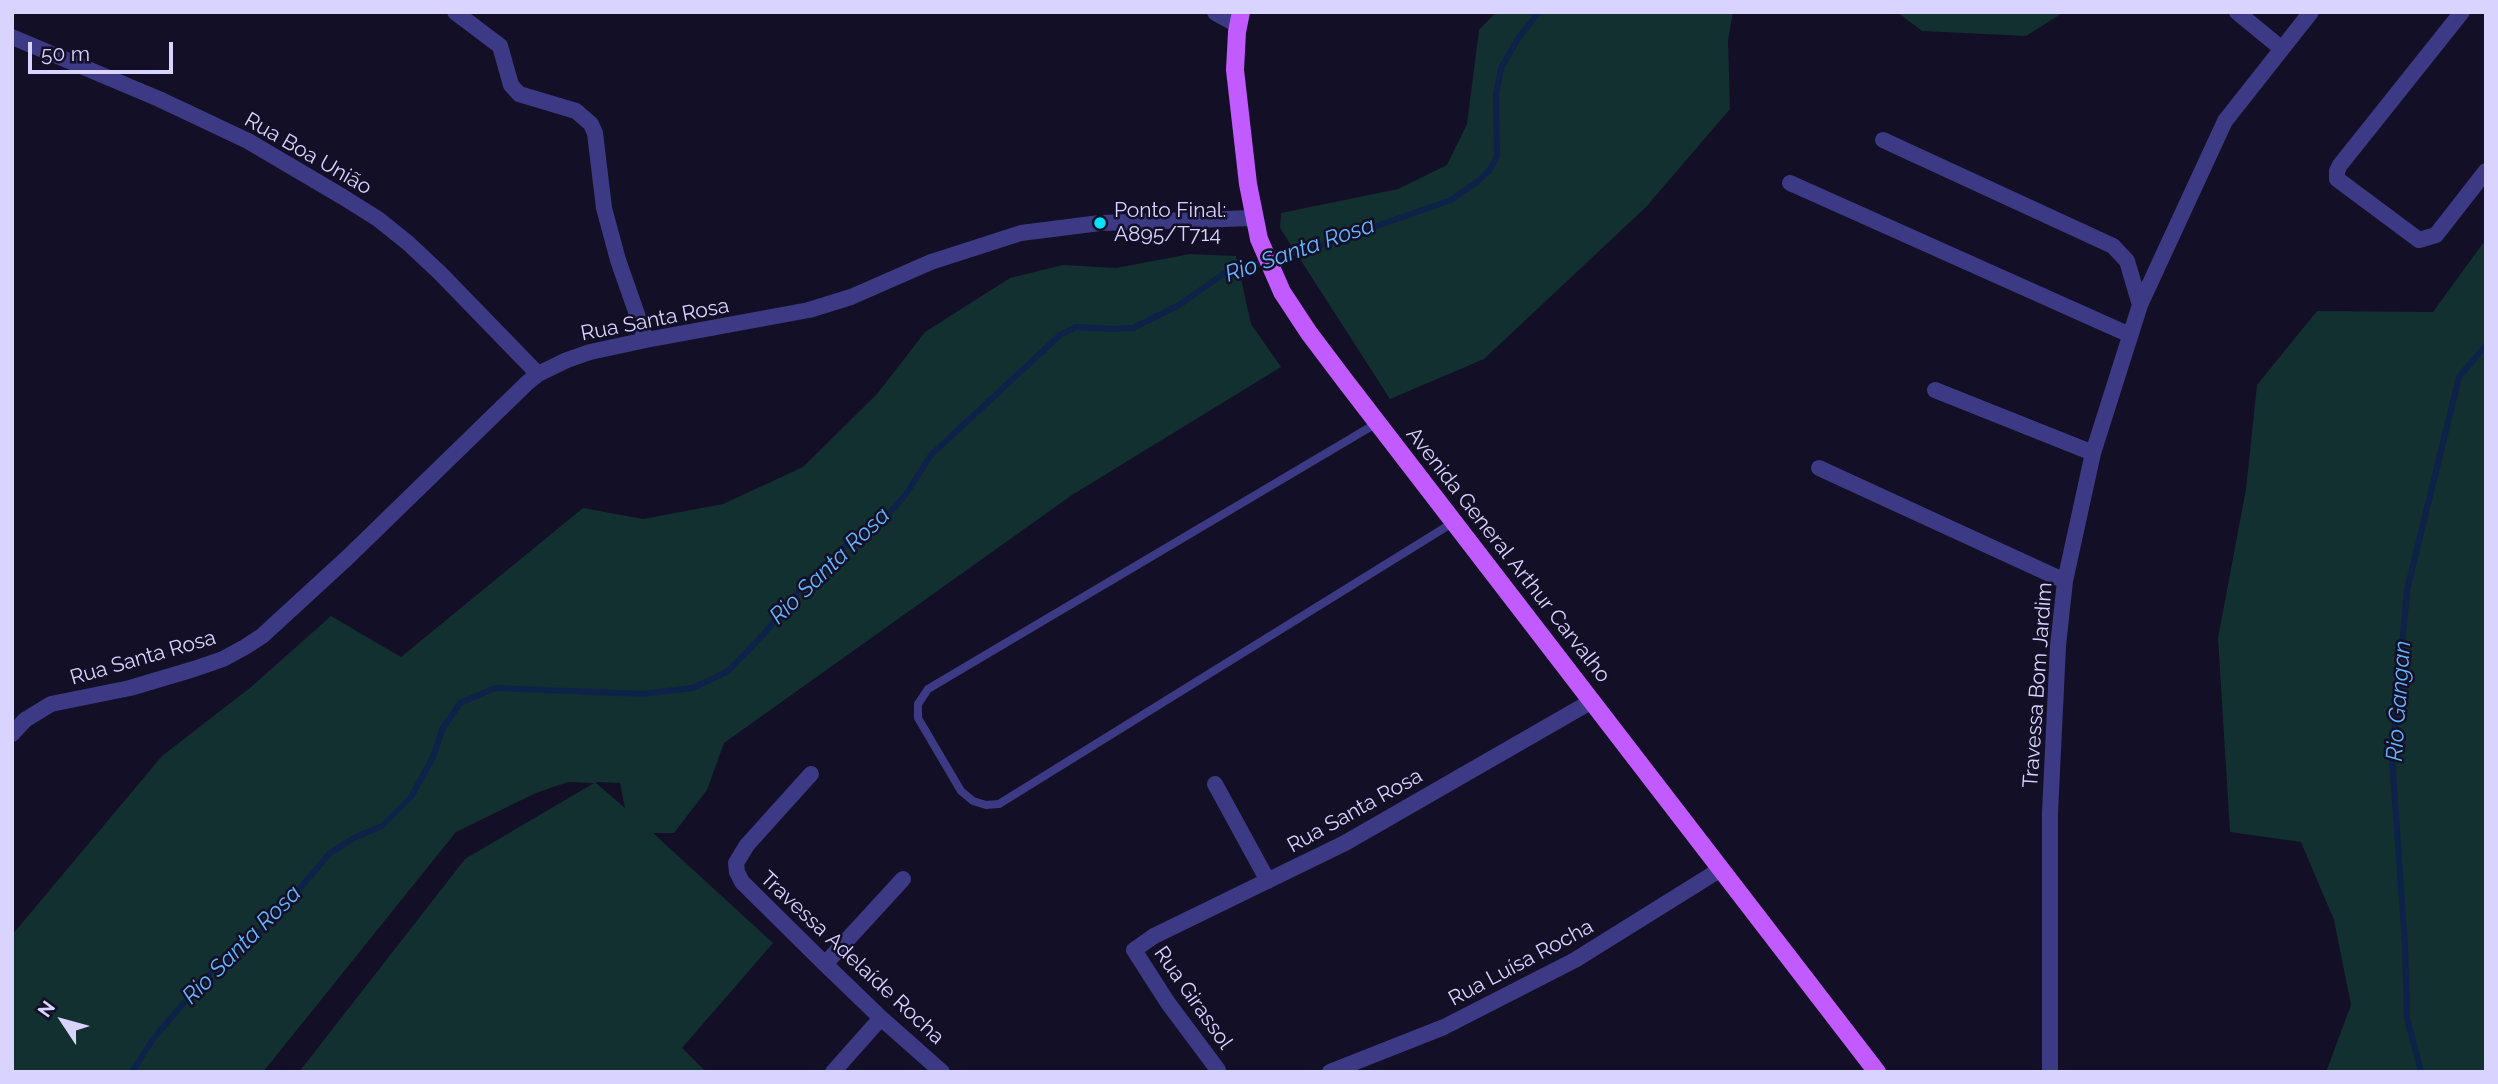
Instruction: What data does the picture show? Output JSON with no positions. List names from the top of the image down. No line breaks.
{"streets":{"main road":["Avenida General Arthur Carvalho"],"street":["Rua Boa União","Rua Santa Rosa","Travessa Bom Jardim","Travessa Adelaíde Rocha","Rua Luísa Rocha","Rua Girassol"]},"crossings":[["Rua Boa União","Rua Santa Rosa"],["Rua Santa Rosa","Avenida General Arthur Carvalho"],["Rua Santa Rosa","Rua Girassol"],["Avenida General Arthur Carvalho","Rua Luísa Rocha"]],"water":["Rio Santa Rosa","Rio Gangan"],"places":["Ponto Final: A895/T714"],"scale_bar":"50 m","north":"top left"}
